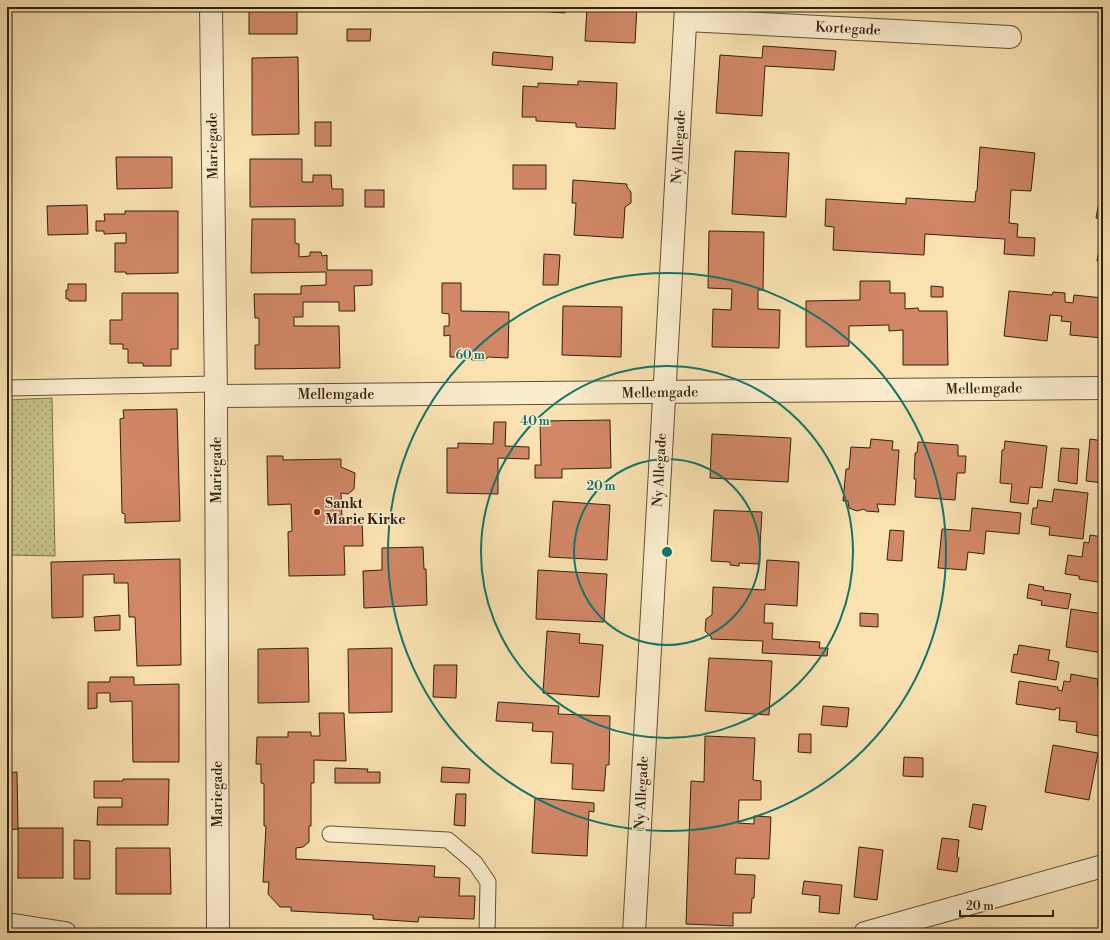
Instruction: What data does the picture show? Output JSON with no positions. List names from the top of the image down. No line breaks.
{"streets":{"street":["Kortegade","Mariegade","Ny Allegade","Mellemgade"]},"crossings":[["Kortegade","Ny Allegade"],["Mariegade","Mellemgade"],["Ny Allegade","Mellemgade"]],"places":["Sankt Marie Kirke"],"scale_bar":"20 m","rings":["60 m","40 m","20 m"]}
